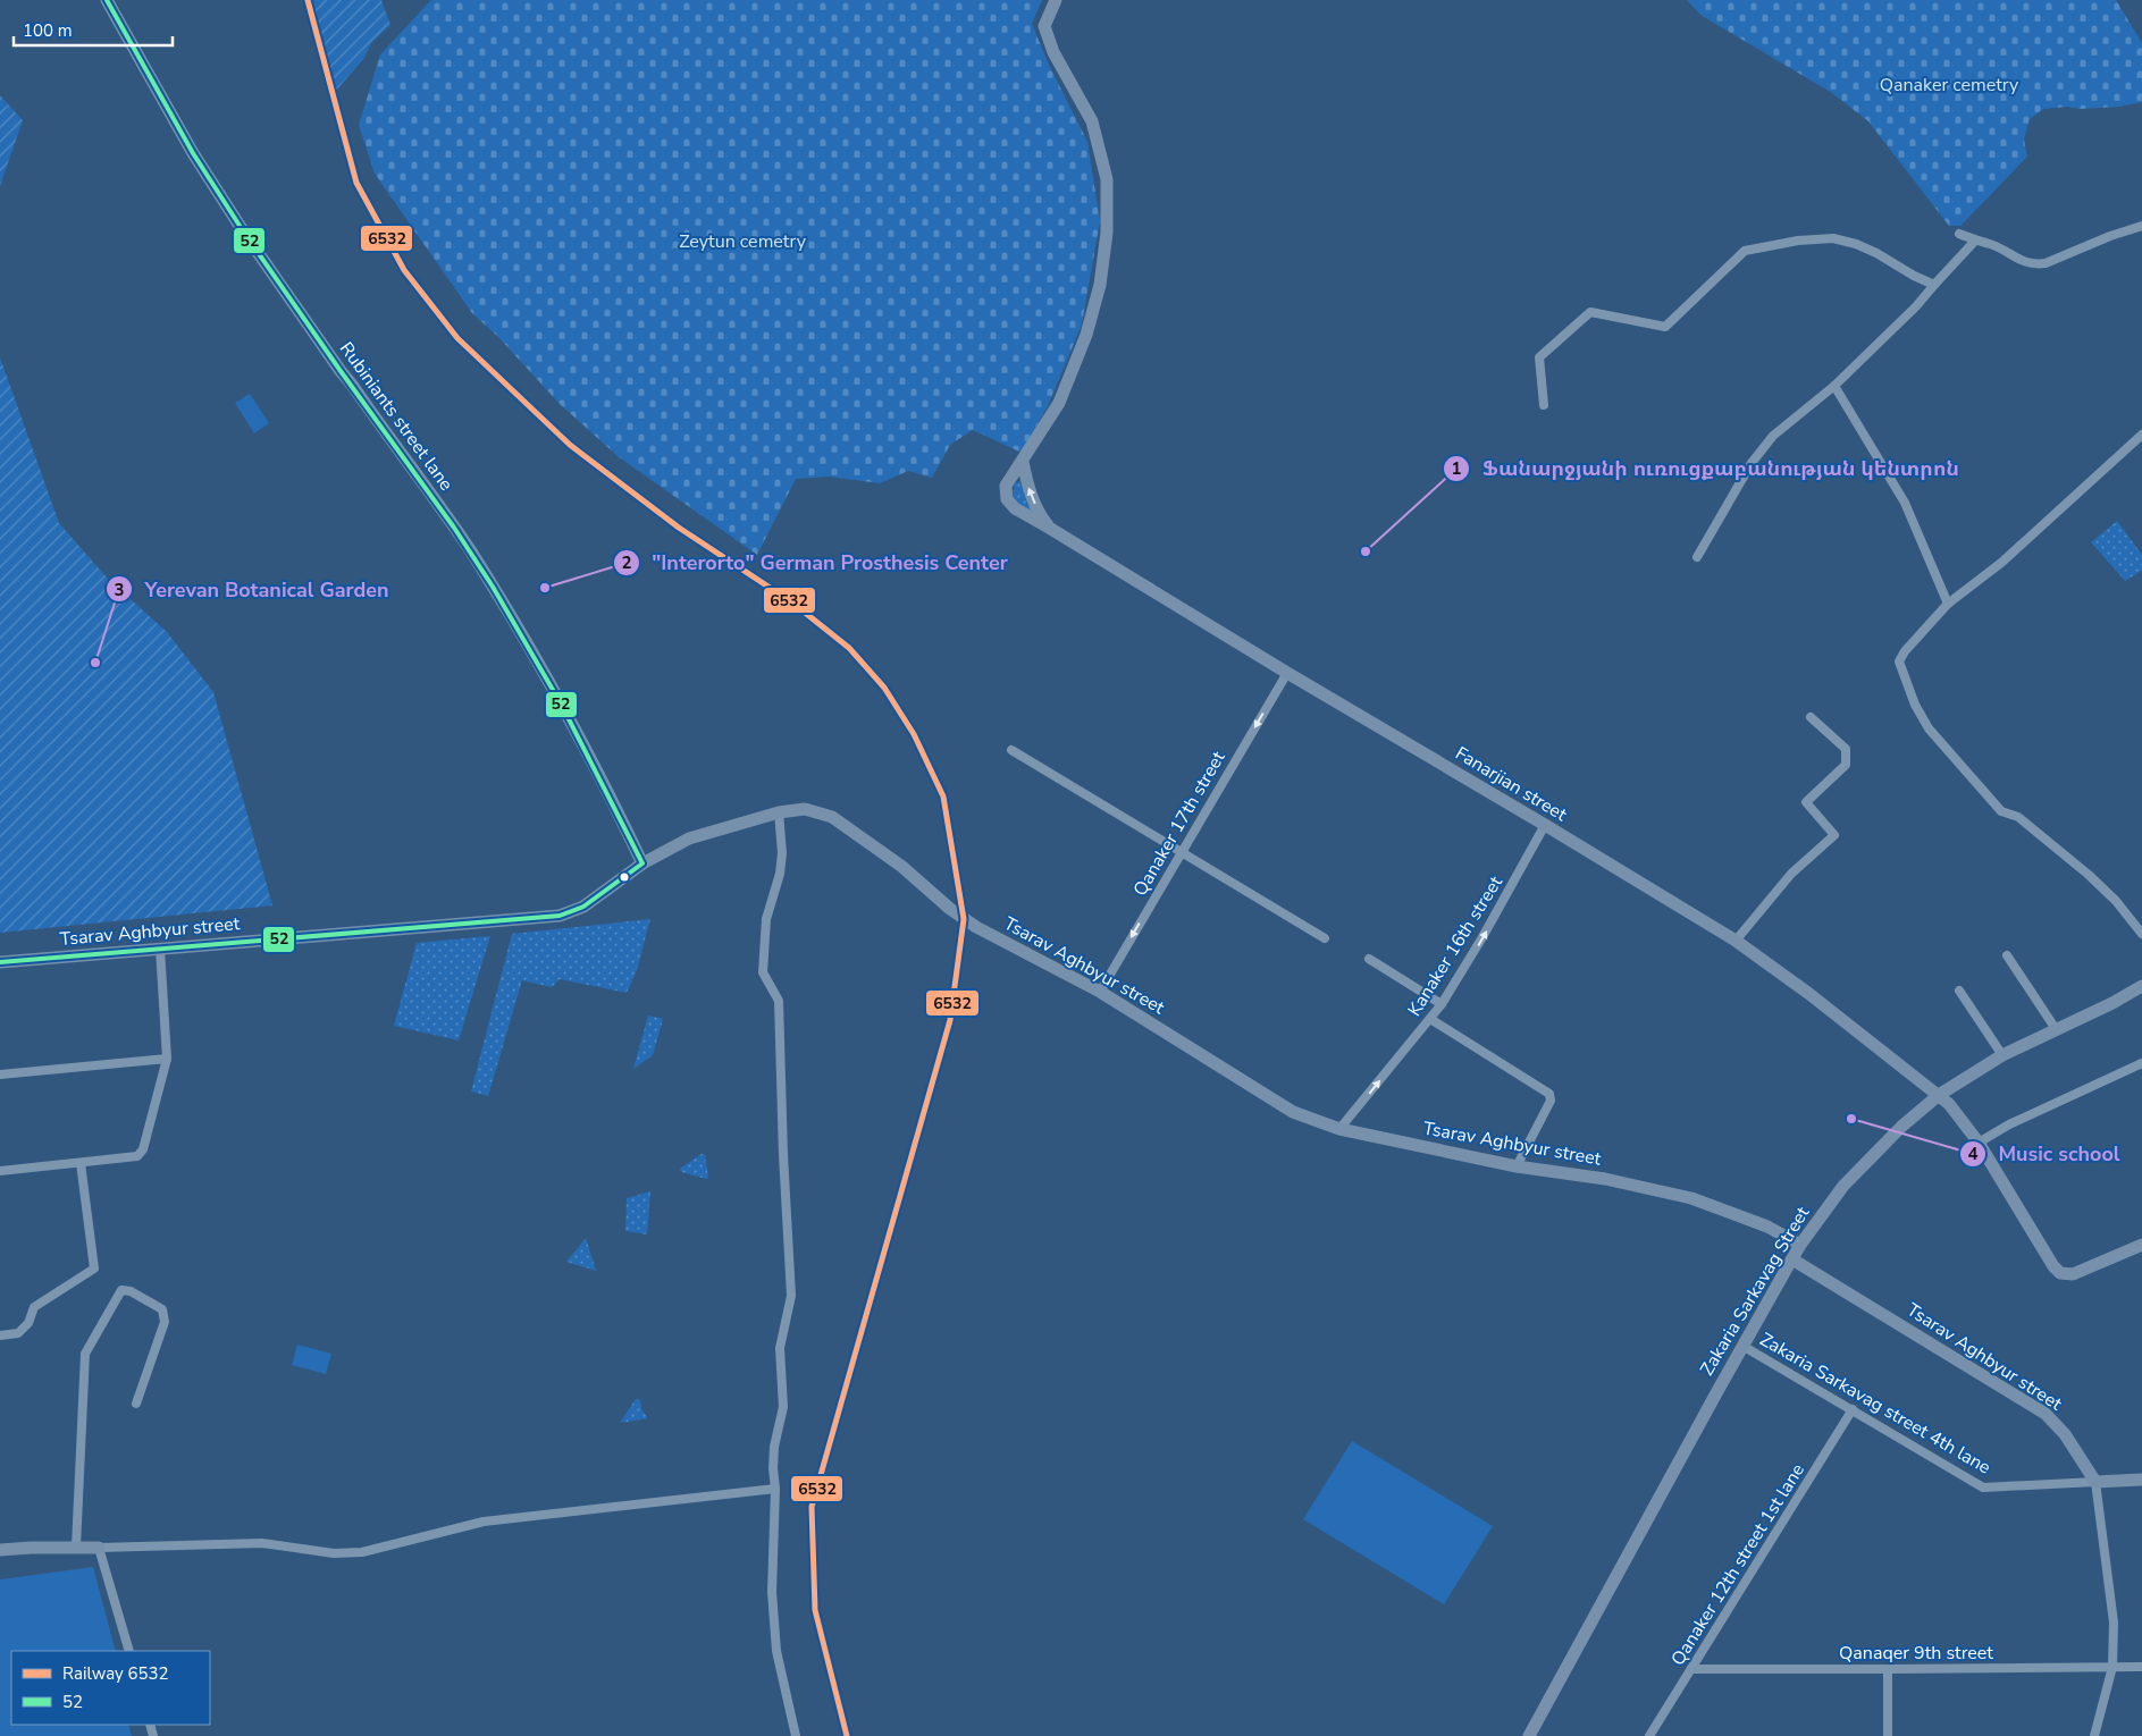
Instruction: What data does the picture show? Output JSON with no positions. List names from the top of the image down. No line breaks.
{"streets":{"street":["Rubiniants street lane","Fanarjian street","Qanaker 17th street","Tsarav Aghbyur street","Kanaker 16th street","Zakaria Sarkavag Street","Zakaria Sarkavag street 4th lane","Qanaker 12th street 1st lane","Qanaqer 9th street"]},"crossings":[["Rubiniants street lane","Tsarav Aghbyur street"],["Fanarjian street","Qanaker 17th street"],["Fanarjian street","Kanaker 16th street"],["Fanarjian street","Zakaria Sarkavag Street"],["Qanaker 17th street","Tsarav Aghbyur street"],["Tsarav Aghbyur street","Kanaker 16th street"],["Tsarav Aghbyur street","Zakaria Sarkavag Street"],["Tsarav Aghbyur street","Zakaria Sarkavag street 4th lane"],["Zakaria Sarkavag Street","Zakaria Sarkavag street 4th lane"],["Zakaria Sarkavag street 4th lane","Qanaker 12th street 1st lane"],["Qanaker 12th street 1st lane","Qanaqer 9th street"]],"one_way":["Qanaker 17th street","Kanaker 16th street"],"parks":["Qanaker cemetry","Zeytun cemetry"],"places":["Ֆանարջյանի ուռուցքաբանության կենտրոն","\"Interorto\" German Prosthesis Center","Yerevan Botanical Garden","Music school"],"lines":["rail line 6532","transit line 52"],"legend":["Railway 6532","52"],"scale_bar":"100 m"}
